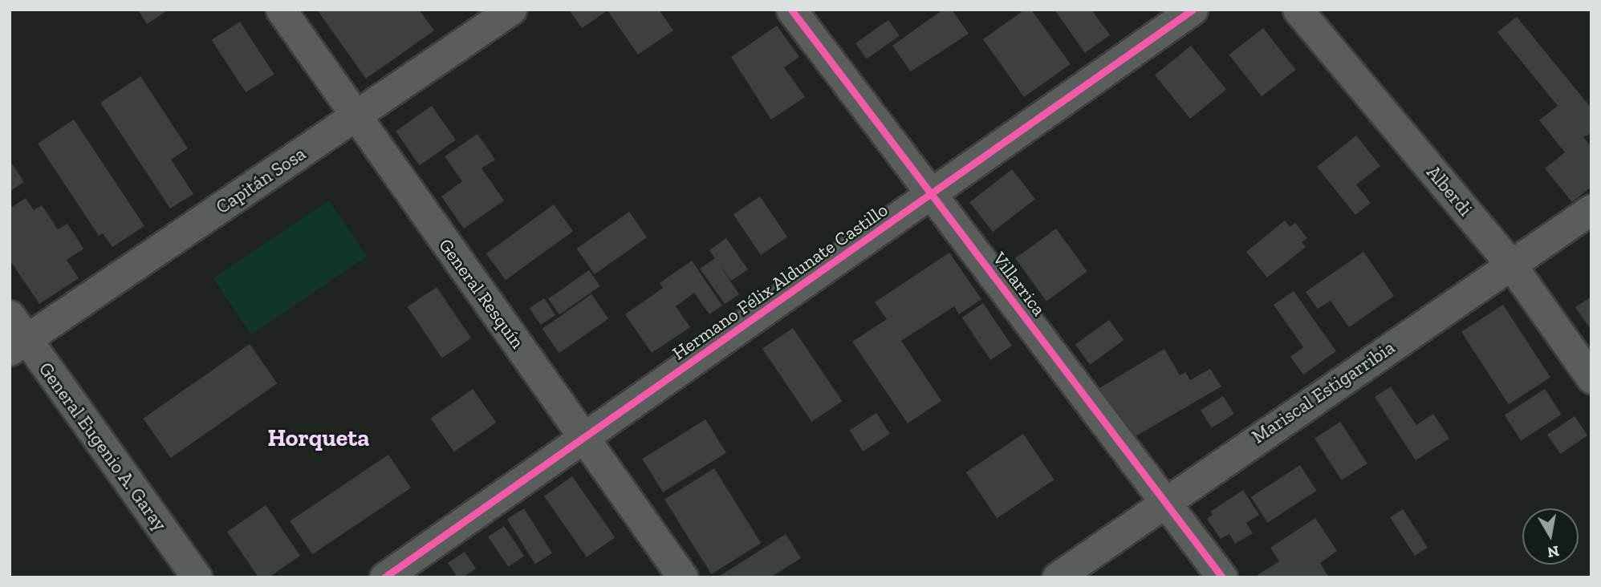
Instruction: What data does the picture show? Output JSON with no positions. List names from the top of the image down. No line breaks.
{"streets":{"street":["Capitán Sosa","Alberdi","Hermano Félix Aldunate Castillo","Villarrica","General Resquín","Mariscal Estigarribia","General Eugenio A. Garay"]},"crossings":[["Capitán Sosa","General Resquín"],["Capitán Sosa","General Eugenio A. Garay"],["Alberdi","Mariscal Estigarribia"],["Hermano Félix Aldunate Castillo","Villarrica"],["Hermano Félix Aldunate Castillo","General Resquín"],["Villarrica","Mariscal Estigarribia"]],"districts":["Horqueta"],"north":"bottom"}
